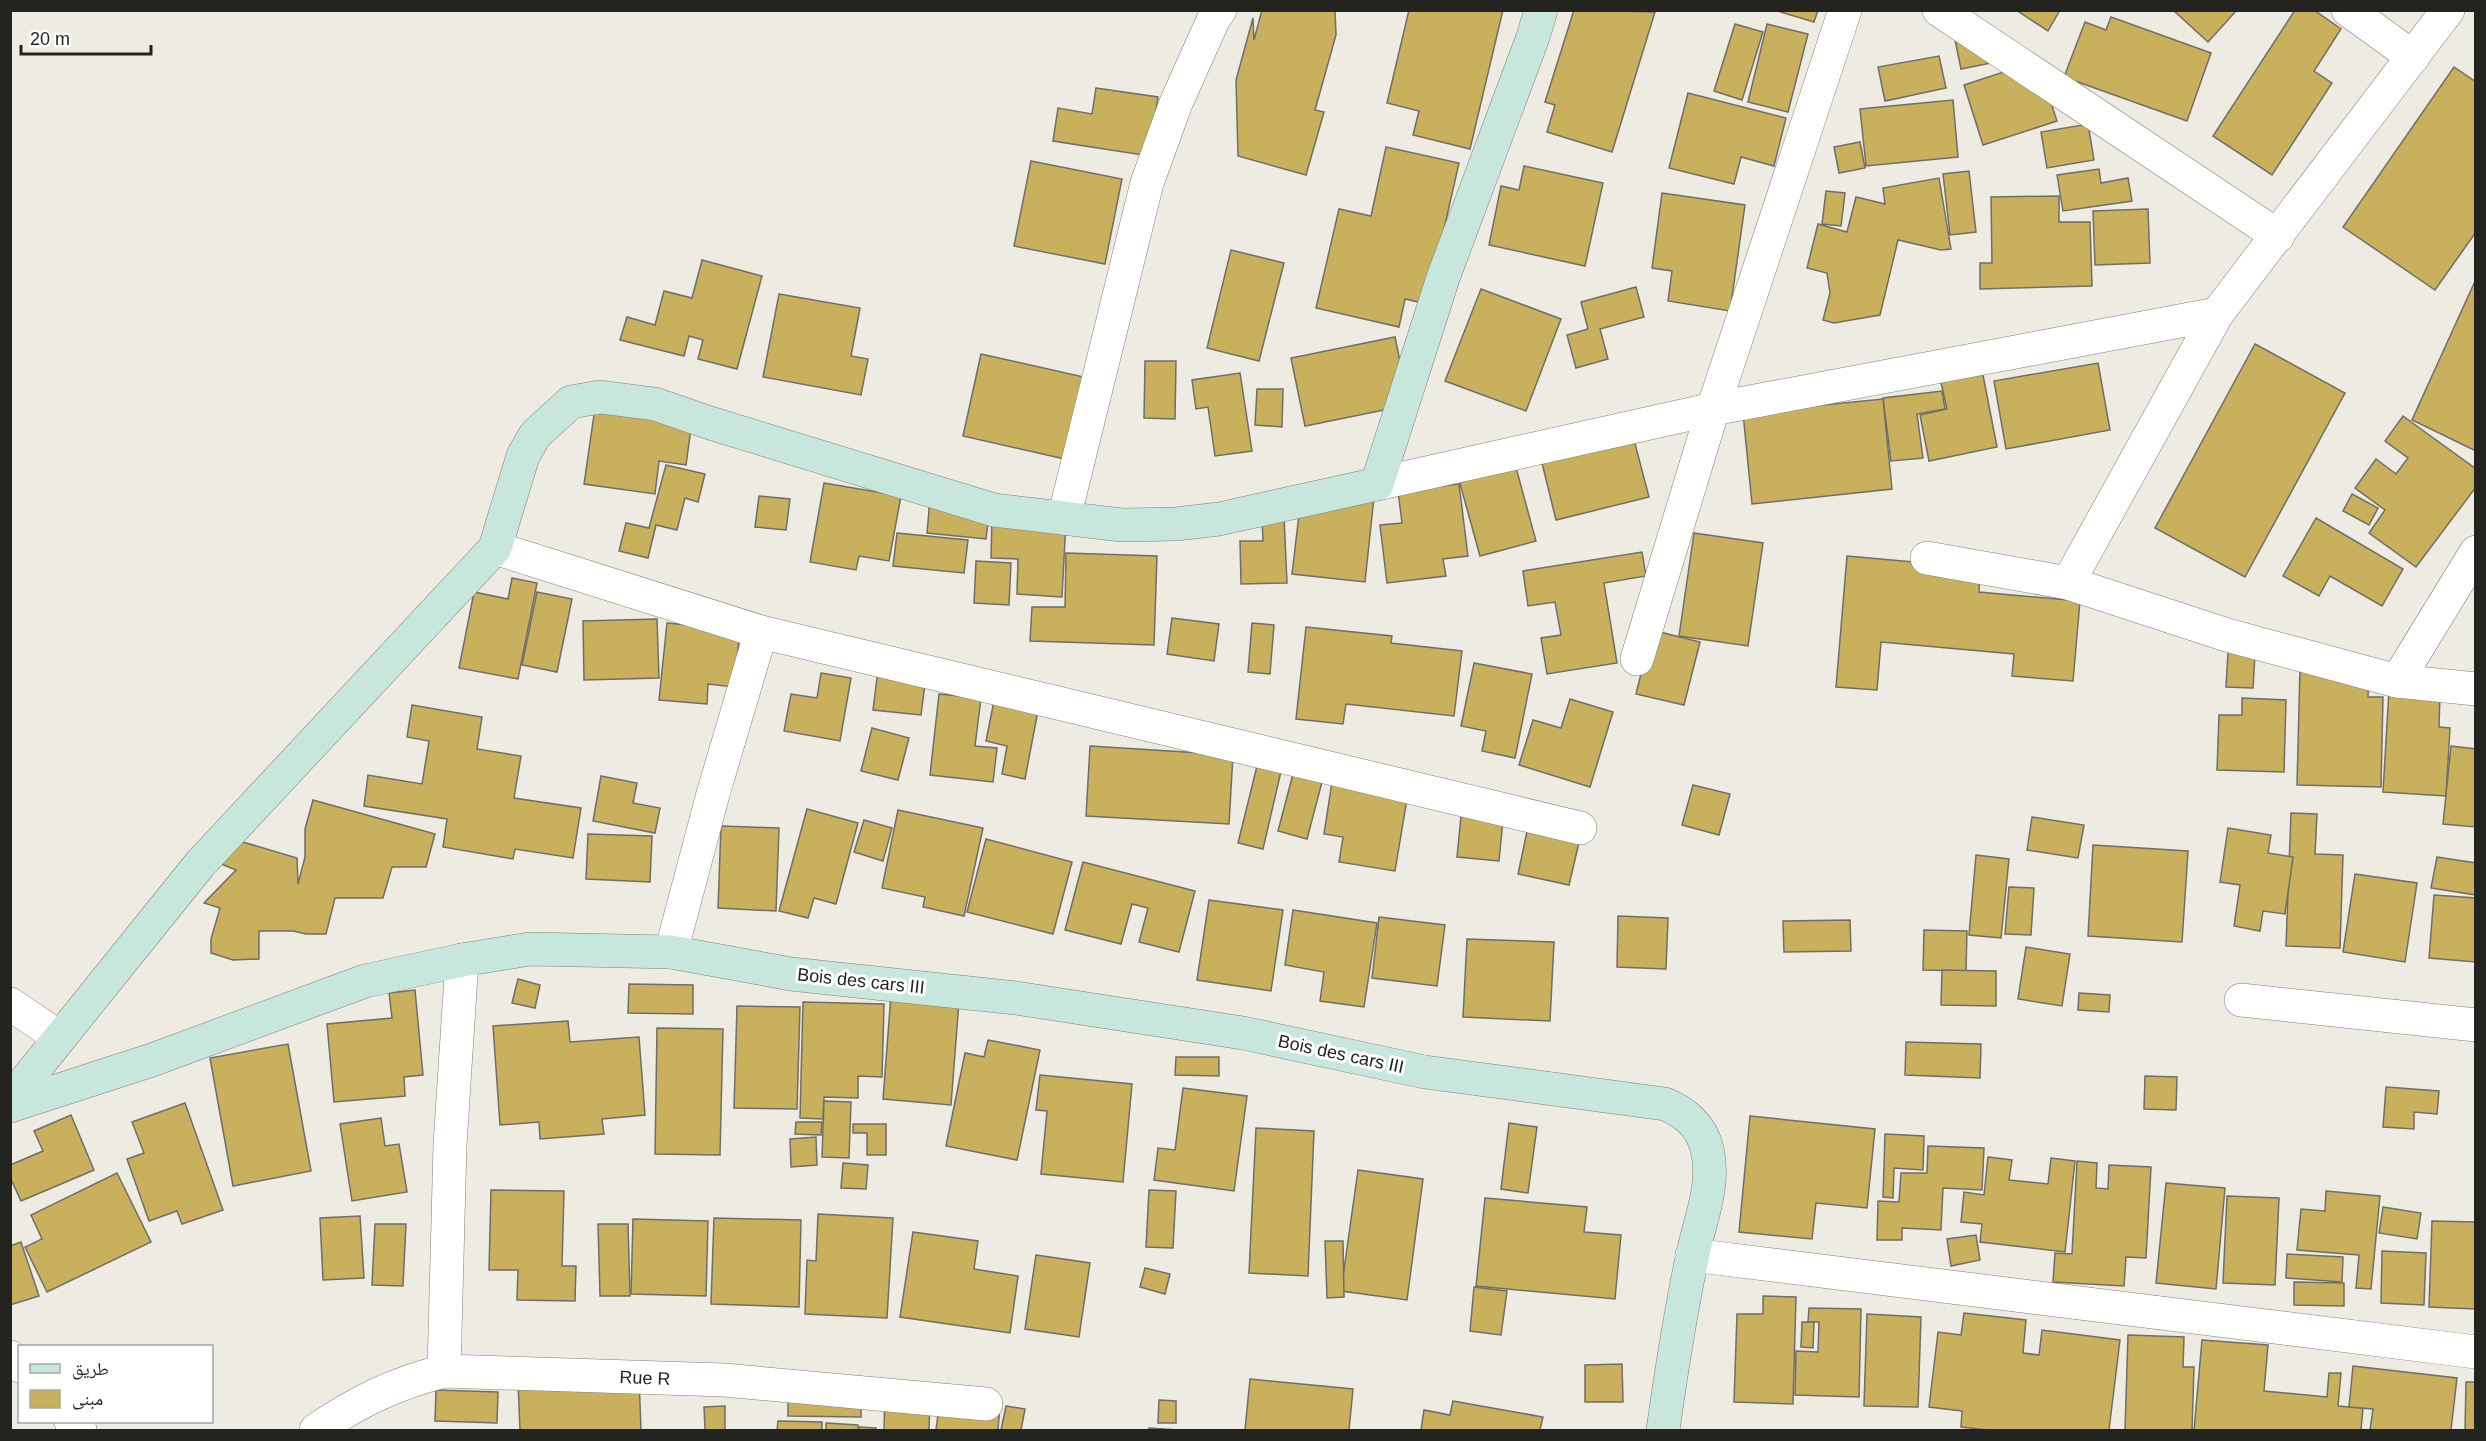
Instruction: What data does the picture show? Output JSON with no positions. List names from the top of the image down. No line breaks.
{"streets":{"street":["Bois des cars III","Rue R"]},"legend":["طريق","مبنى"],"scale_bar":"20 m"}
